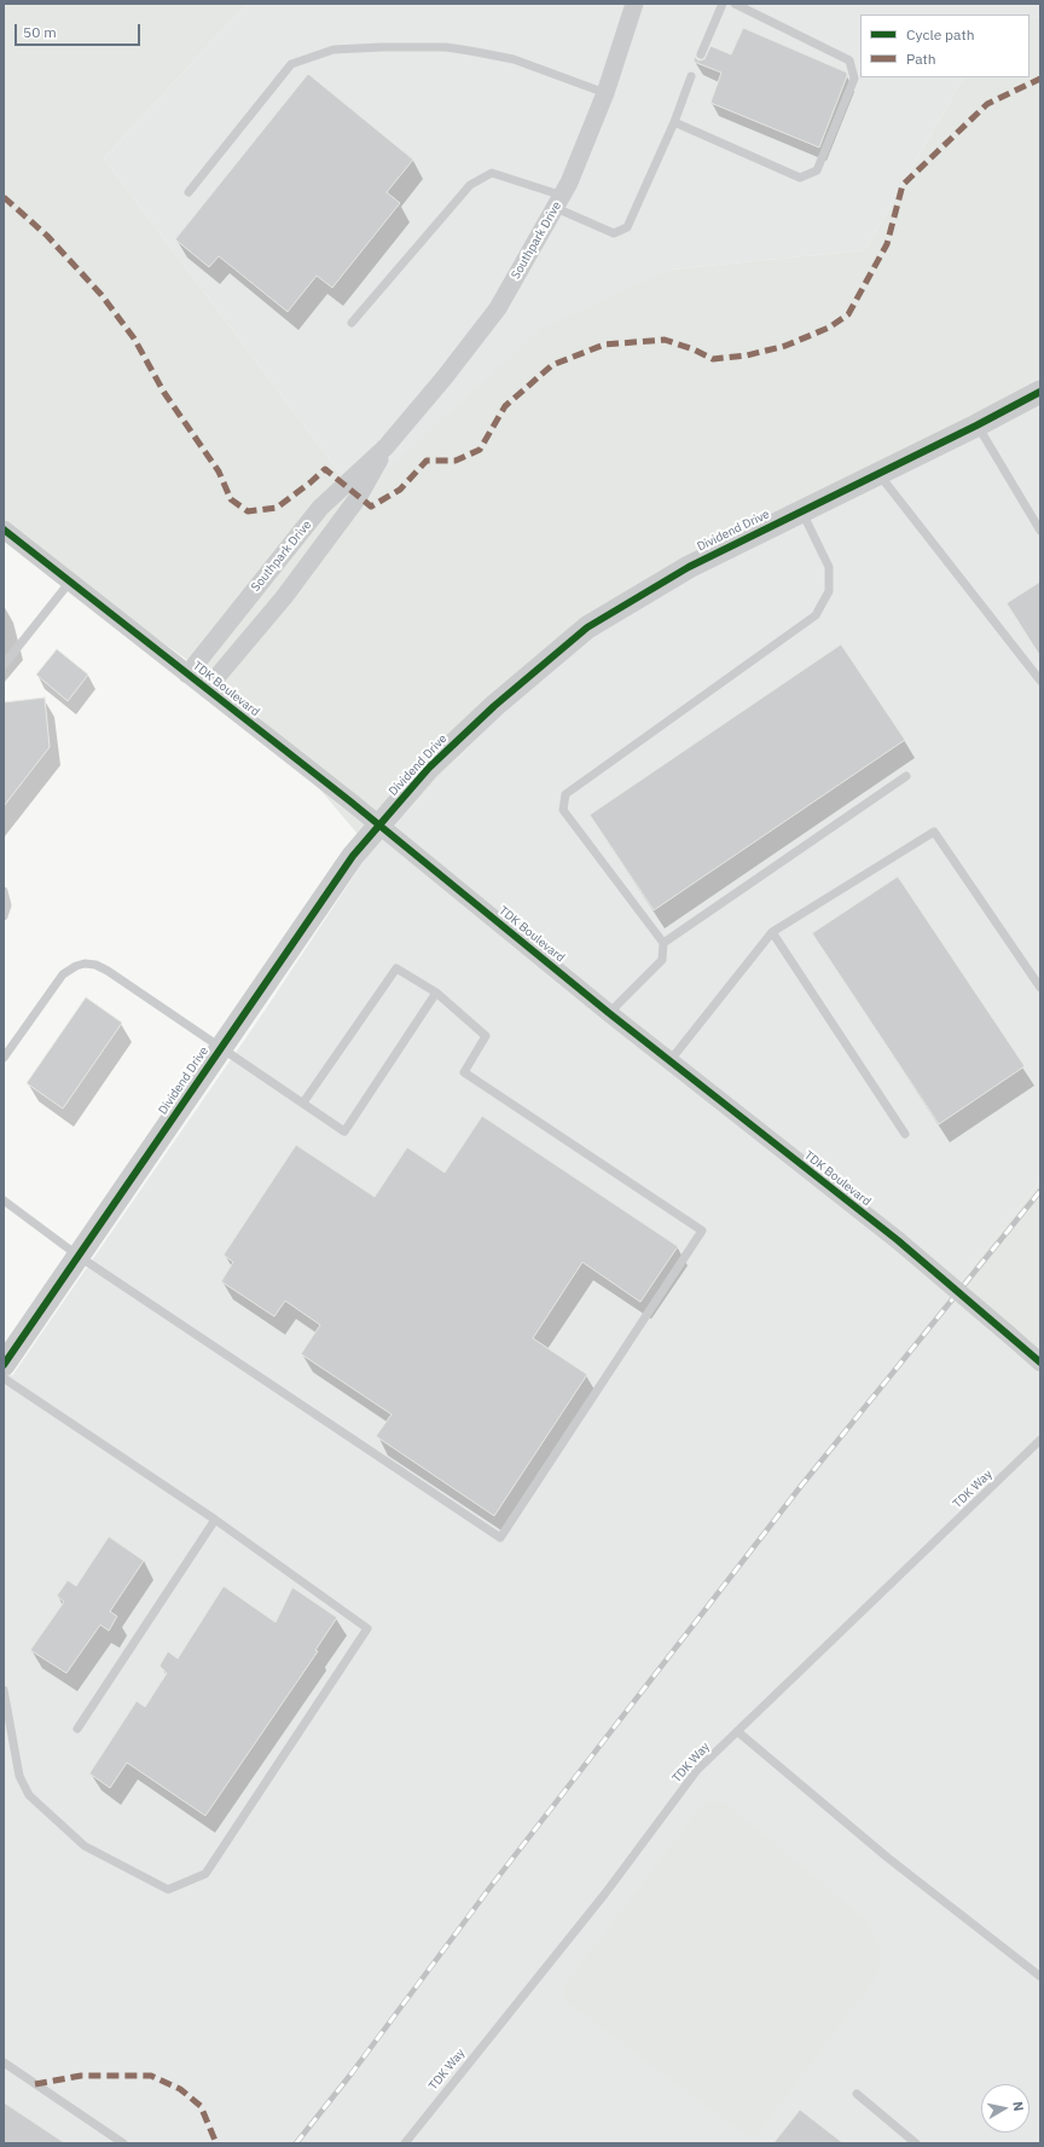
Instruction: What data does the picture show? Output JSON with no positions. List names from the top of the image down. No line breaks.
{"streets":{"street":["Southpark Drive","Dividend Drive","TDK Boulevard"],"lane":["TDK Way"]},"crossings":[["Southpark Drive","TDK Boulevard"],["Dividend Drive","TDK Boulevard"]],"legend":["Cycle path","Path"],"scale_bar":"50 m","north":"right"}
